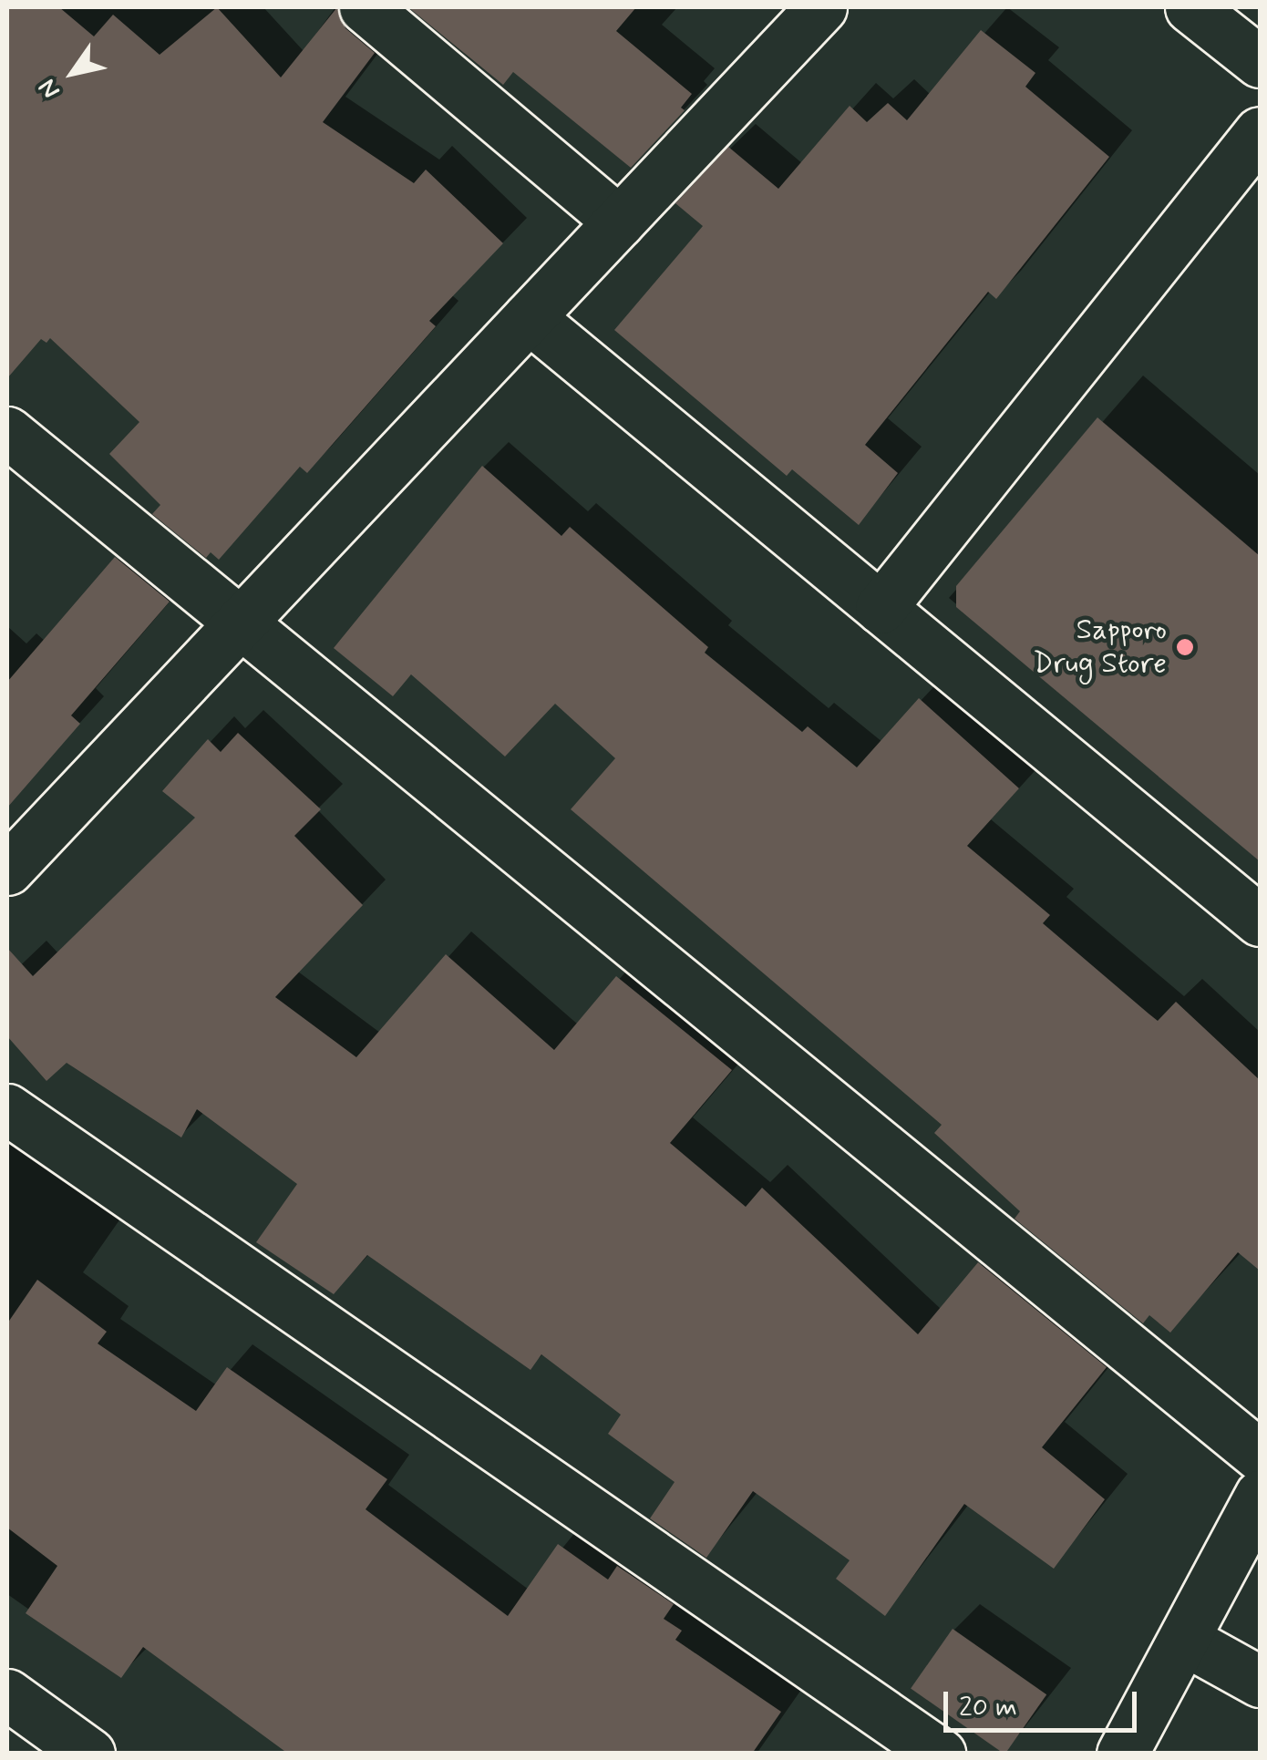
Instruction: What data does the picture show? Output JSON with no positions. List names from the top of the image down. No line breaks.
{"places":["Sapporo Drug Store"],"scale_bar":"20 m","north":"bottom left"}
